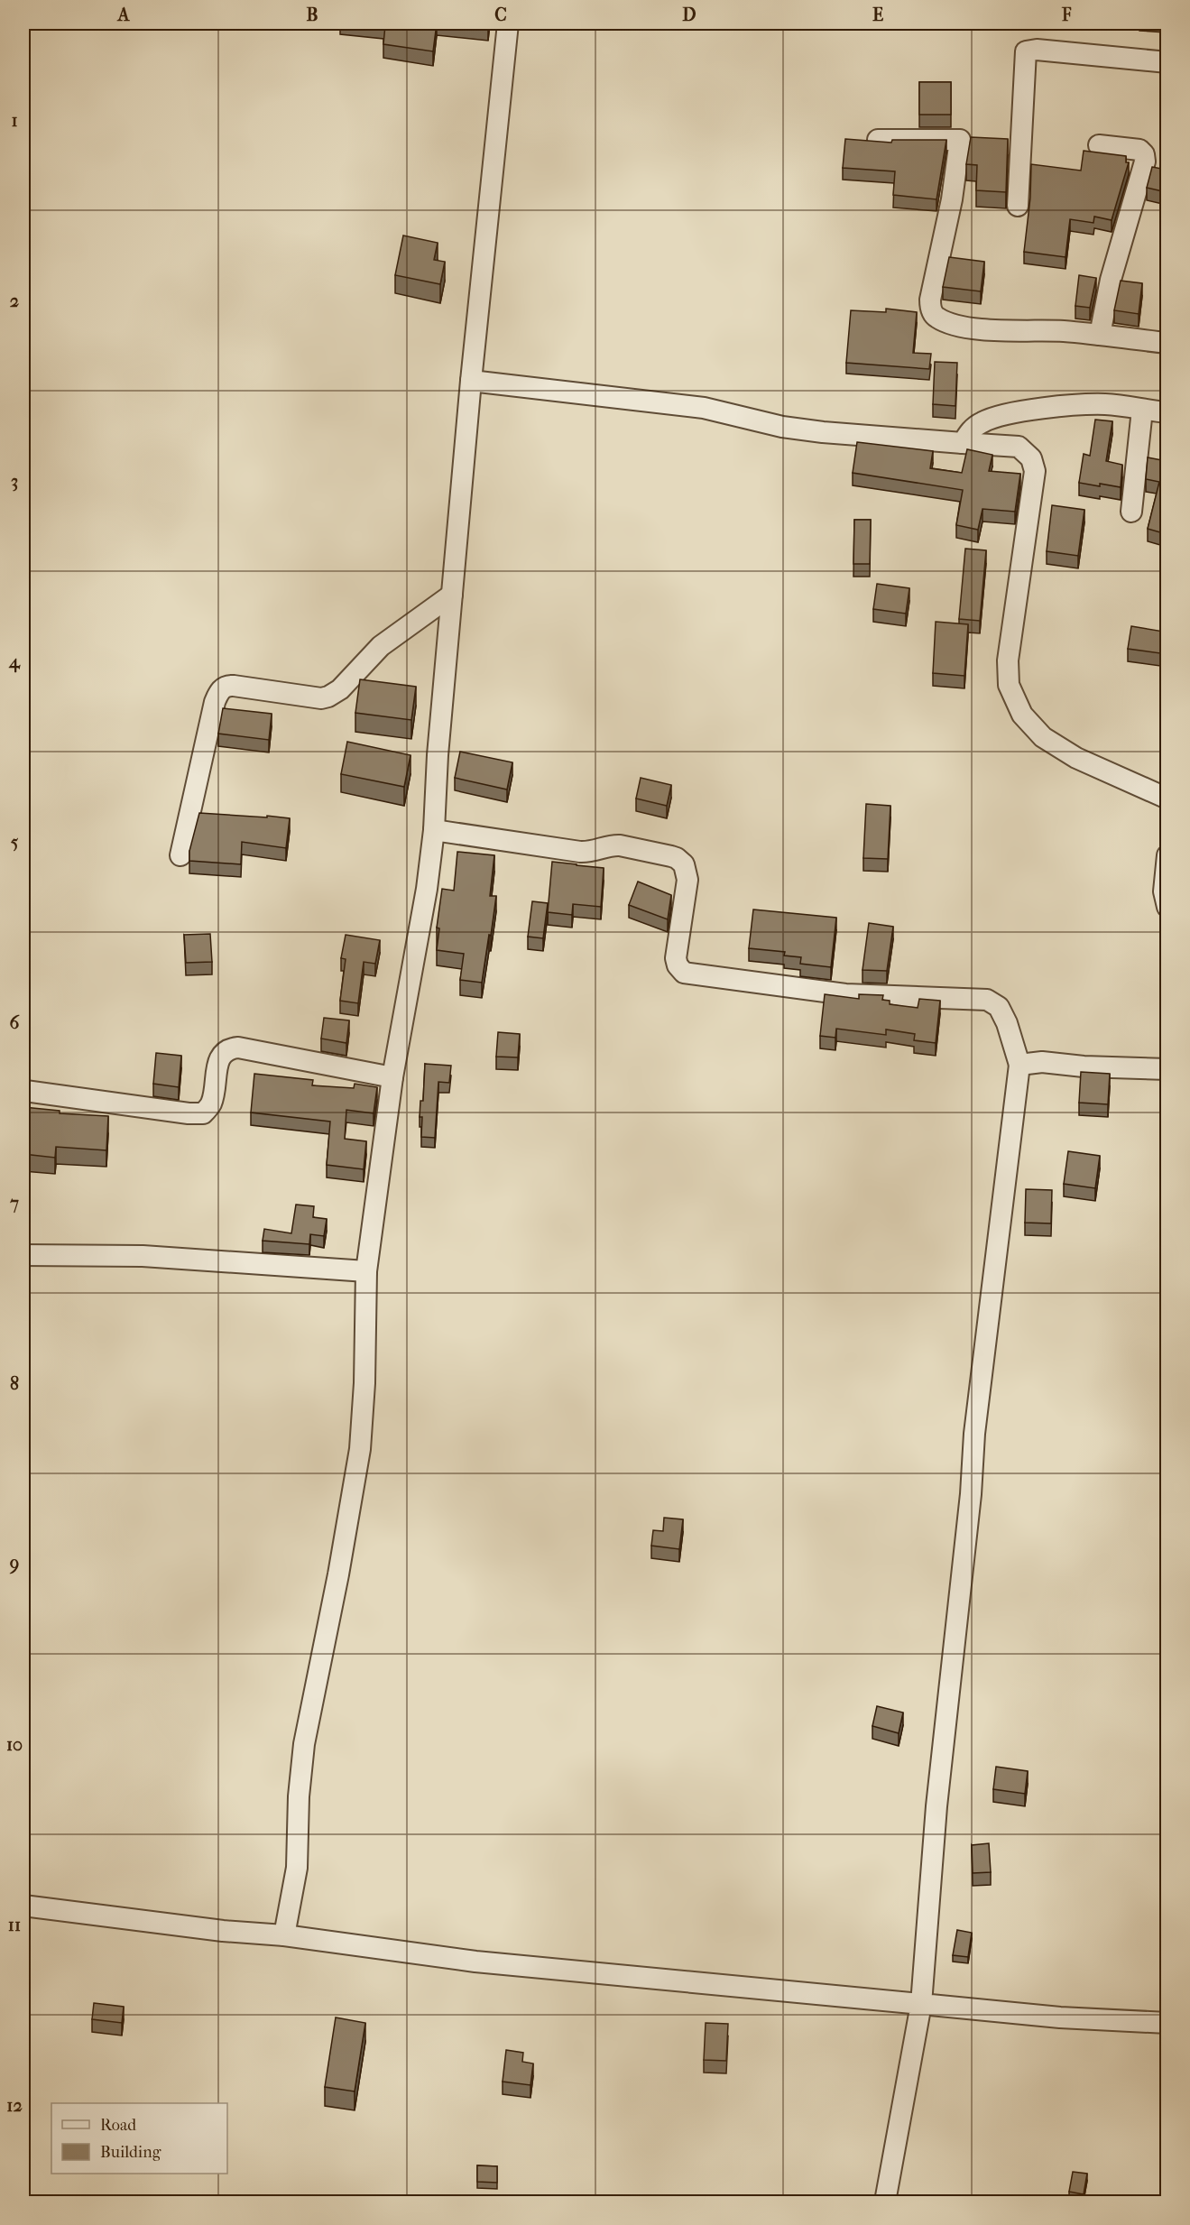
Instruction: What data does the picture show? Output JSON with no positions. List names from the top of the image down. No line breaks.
{"legend":["Road","Building"],"grid":{"columns":["A","B","C","D","E","F"],"rows":["1","2","3","4","5","6","7","8","9","10","11","12"]}}
